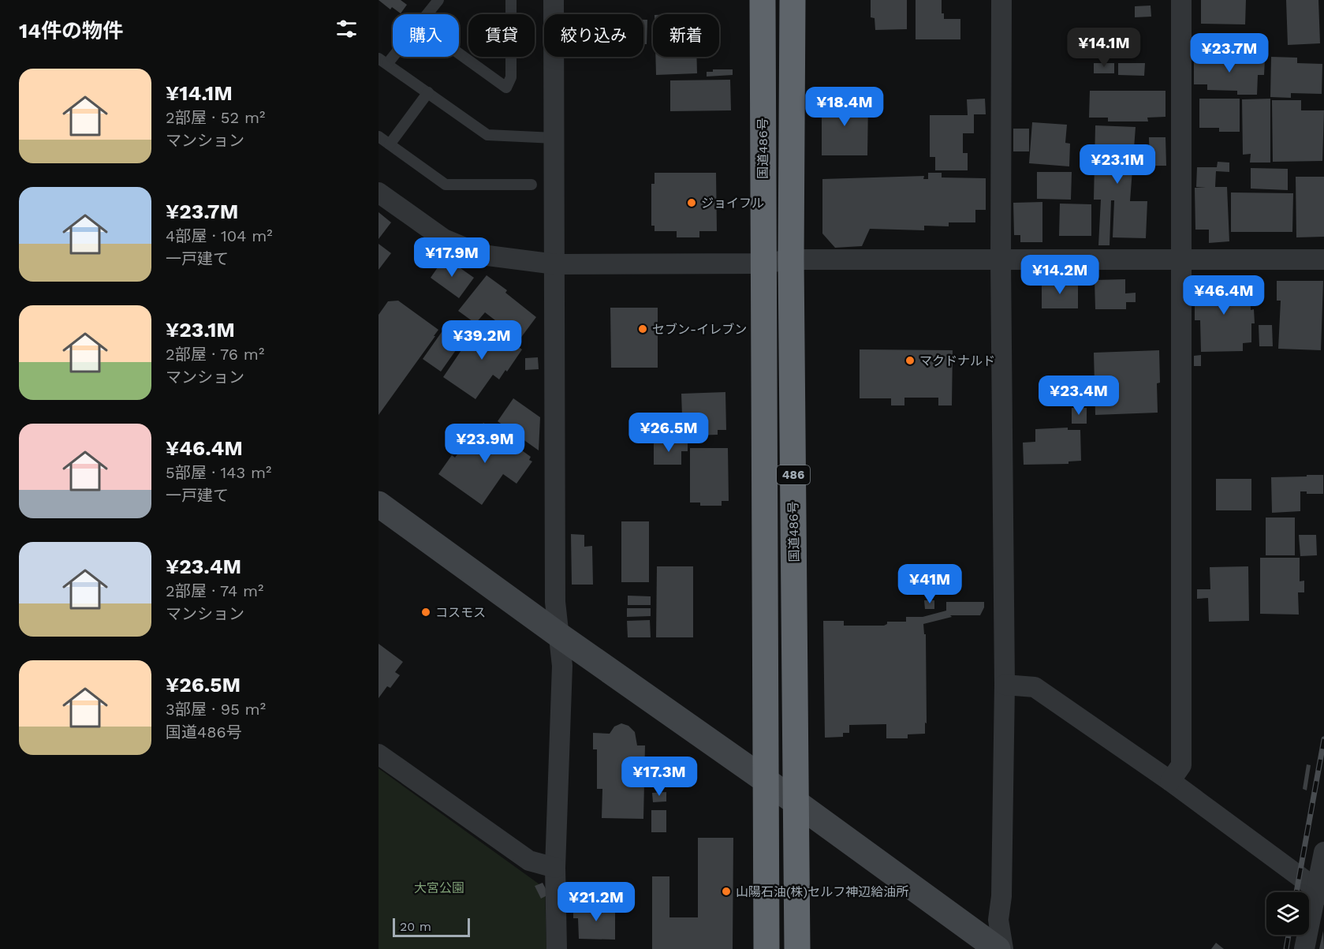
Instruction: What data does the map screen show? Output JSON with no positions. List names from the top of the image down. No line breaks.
{"streets":{"highway":["国道486号","486"]},"parks":["大宮公園"],"places":["ジョイフル","セブン-イレブン","マクドナルド","コスモス","山陽石油(株)セルフ神辺給油所"],"scale_bar":"20 m","page":{"heading":"14件の物件","chip":["購入","賃貸","絞り込み","新着"],"price":["¥14.1M","¥23.7M","¥18.4M","¥23.1M","¥17.9M","¥14.2M","¥46.4M","¥39.2M","¥23.4M","¥26.5M","¥23.9M","¥41M","¥17.3M","¥21.2M"],"list":[{"name":"¥14.1M","note":"2部屋 · 52 m² · マンション"},{"name":"¥23.7M","note":"4部屋 · 104 m² · 一戸建て"},{"name":"¥23.1M","note":"2部屋 · 76 m² · マンション"},{"name":"¥46.4M","note":"5部屋 · 143 m² · 一戸建て"},{"name":"¥23.4M","note":"2部屋 · 74 m² · マンション"},{"name":"¥26.5M","note":"3部屋 · 95 m² · 国道486号"}],"scale":"20 m"}}
